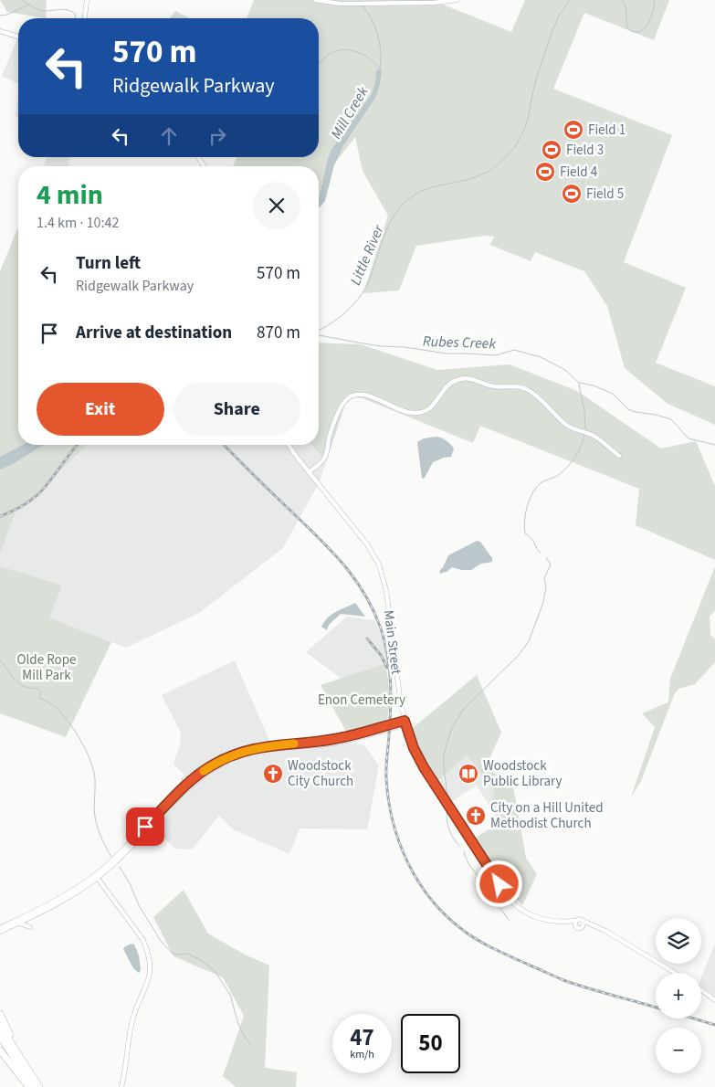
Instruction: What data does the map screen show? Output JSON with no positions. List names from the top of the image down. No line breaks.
{"streets":{"main road":["Main Street"]},"water":["Mill Creek","Little River","Rubes Creek"],"parks":["Olde Rope Mill Park","Enon Cemetery"],"places":{"sports":["Field 1","Field 3","Field 4","Field 5"],"church":["Woodstock City Church","City on a Hill United Methodist Church"],"library":["Woodstock Public Library"]},"page":{"turn":["570 m","Ridgewalk Parkway"],"heading":["4 min","1.4 km · 10:42"],"list":[{"name":"Turn left","note":"Ridgewalk Parkway","value":"570 m"},{"name":"Arrive at destination","value":"870 m"}],"buttons":["Exit","Share"],"map_buttons":["+","−"],"speed":"47 km/h","limit":"50"}}
